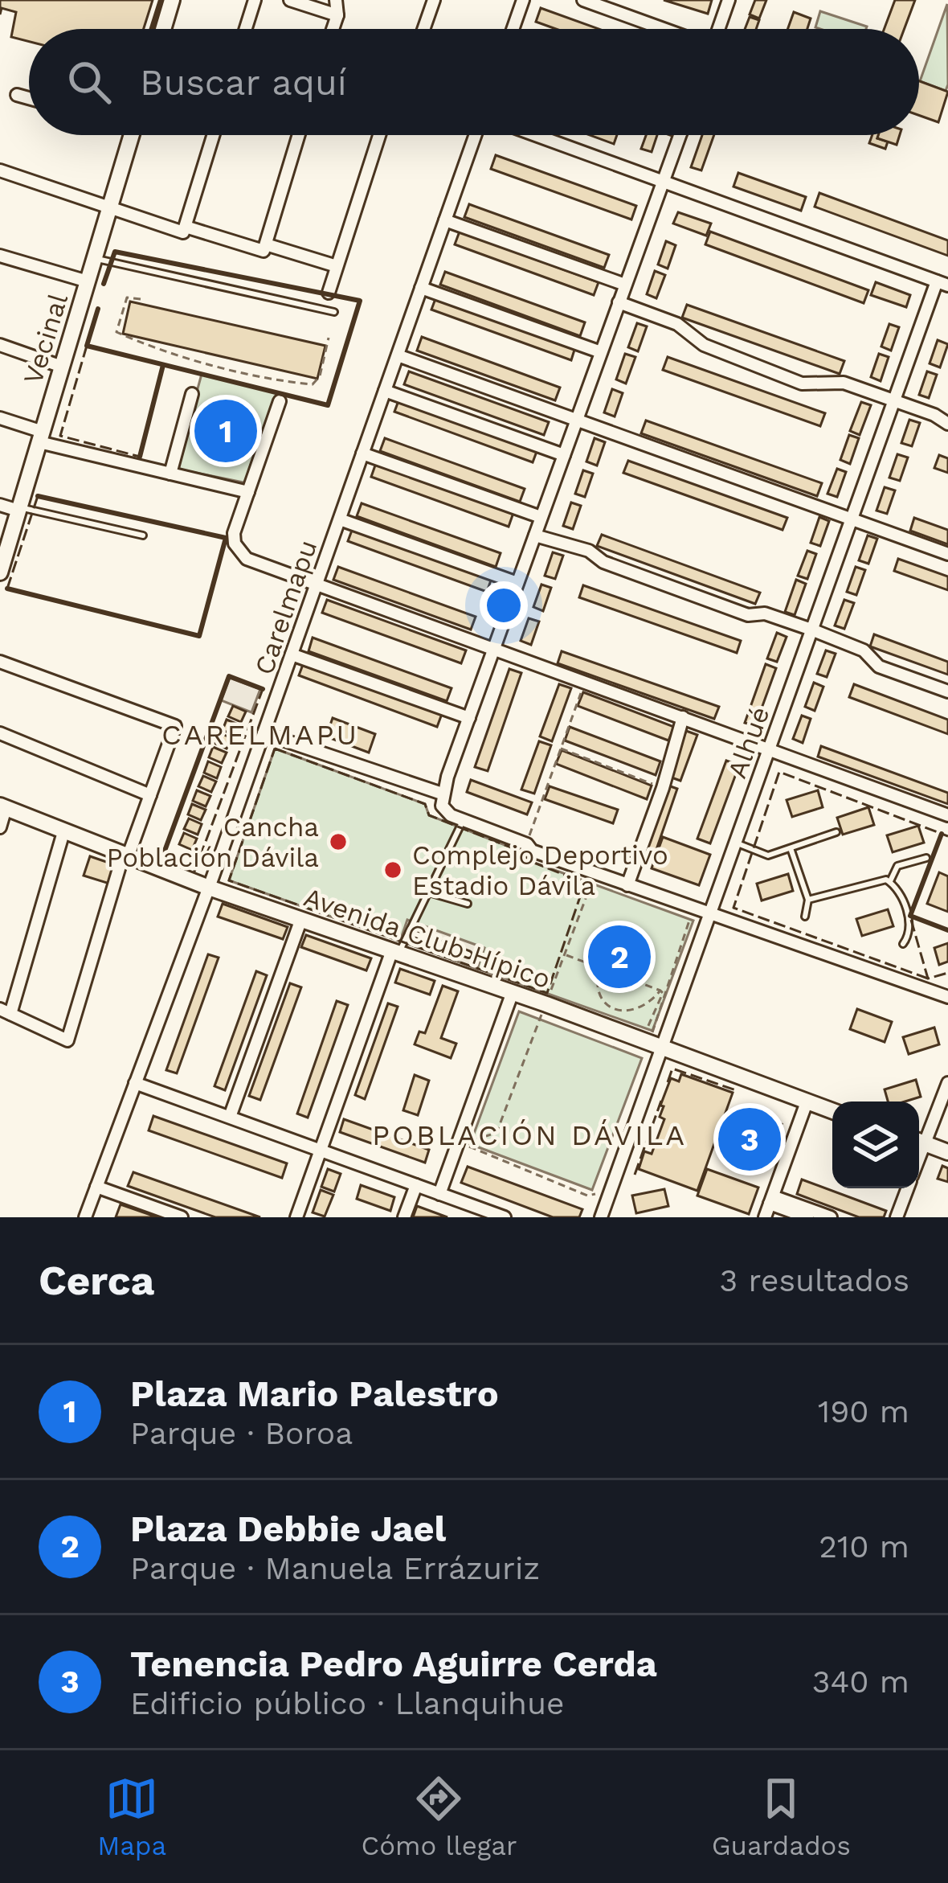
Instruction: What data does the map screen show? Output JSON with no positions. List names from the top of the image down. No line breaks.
{"streets":{"street":["Vecinal","Carelmapu","Alhué","Avenida Club Hípico"]},"crossings":[["Carelmapu","Avenida Club Hípico"],["Alhué","Avenida Club Hípico"]],"districts":["CARELMAPU","POBLACIÓN DÁVILA"],"places":["Cancha Población Dávila","Complejo Deportivo Estadio Dávila"],"page":{"search":"Buscar aquí","pins":["1","2","3"],"heading":["Cerca","3 resultados"],"list":[{"mark":"1","name":"Plaza Mario Palestro","note":"Parque · Boroa","value":"190 m"},{"mark":"2","name":"Plaza Debbie Jael","note":"Parque · Manuela Errázuriz","value":"210 m"},{"mark":"3","name":"Tenencia Pedro Aguirre Cerda","note":"Edificio público · Llanquihue","value":"340 m"}],"nav":["Mapa","Cómo llegar","Guardados"]}}
